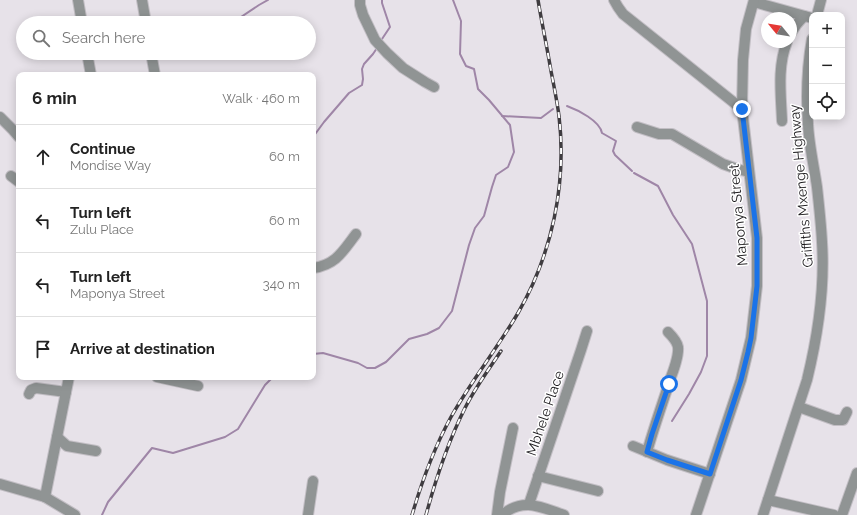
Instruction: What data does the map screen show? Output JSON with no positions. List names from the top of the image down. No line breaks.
{"streets":{"street":["Griffiths Mxenge Highway","Maponya Street","Mbhele Place"]},"north":"top left","page":{"map_buttons":["+","−"],"search":"Search here","heading":["6 min","Walk · 460 m"],"list":[["Continue","Mondise Way","60 m"],["Turn left","Zulu Place","60 m"],["Turn left","Maponya Street","340 m"],"Arrive at destination"]}}
